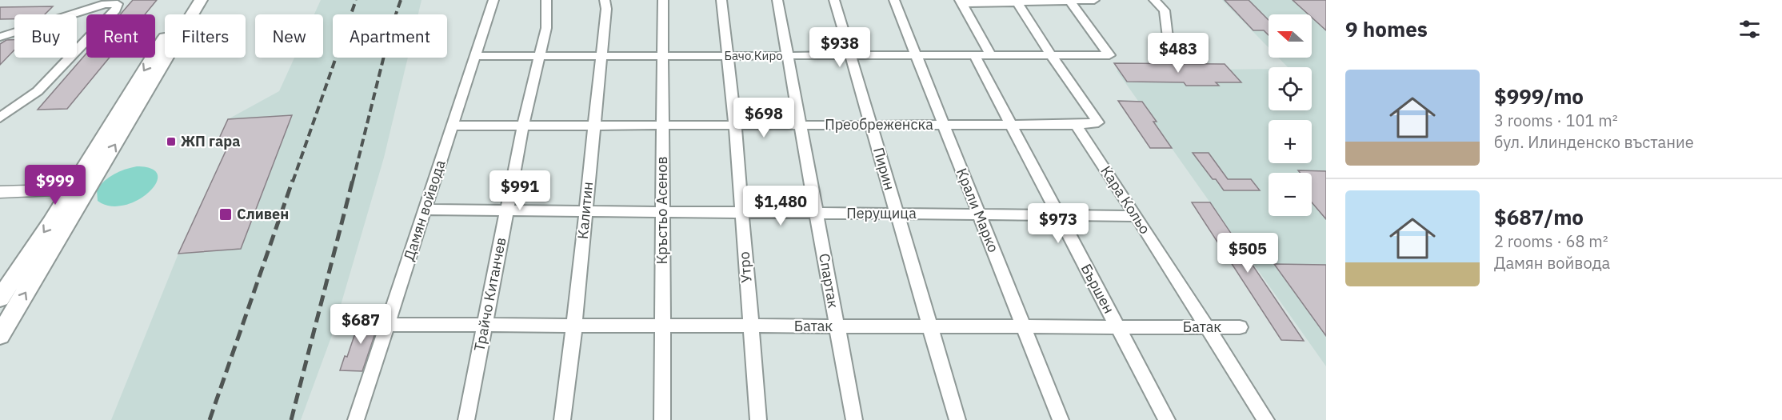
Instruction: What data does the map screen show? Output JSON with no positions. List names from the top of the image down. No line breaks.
{"streets":{"street":["Бачо Киро","Преобреженска","Пирин","Кара Кольо","Дамян войвода","Калитин","Кръстьо Асенов","Крали Марко","Перущица","Утро","Спартак","Бършен","Трайчо Китанчев","Батак"]},"crossings":[["Бачо Киро","Пирин"],["Бачо Киро","Дамян войвода"],["Бачо Киро","Калитин"],["Бачо Киро","Кръстьо Асенов"],["Бачо Киро","Крали Марко"],["Бачо Киро","Утро"],["Бачо Киро","Спартак"],["Бачо Киро","Бършен"],["Бачо Киро","Трайчо Китанчев"],["Преобреженска","Пирин"],["Преобреженска","Кара Кольо"],["Преобреженска","Дамян войвода"],["Преобреженска","Калитин"],["Преобреженска","Кръстьо Асенов"],["Преобреженска","Крали Марко"],["Преобреженска","Утро"],["Преобреженска","Спартак"],["Преобреженска","Бършен"],["Преобреженска","Трайчо Китанчев"],["Пирин","Перущица"],["Пирин","Батак"],["Кара Кольо","Перущица"],["Кара Кольо","Батак"],["Дамян войвода","Перущица"],["Дамян войвода","Батак"],["Калитин","Перущица"],["Калитин","Батак"],["Кръстьо Асенов","Перущица"],["Кръстьо Асенов","Батак"],["Крали Марко","Перущица"],["Крали Марко","Батак"],["Перущица","Утро"],["Перущица","Спартак"],["Перущица","Бършен"],["Перущица","Трайчо Китанчев"],["Утро","Батак"],["Спартак","Батак"],["Бършен","Батак"],["Трайчо Китанчев","Батак"]],"places":{"transit":["ЖП гара","Сливен"]},"north":"left","page":{"heading":"9 homes","map_buttons":["+","−"],"chip":["Buy","Rent","Filters","New","Apartment"],"price":["$938","$483","$698","$999","$991","$1,480","$973","$505","$687"],"list":[{"name":"$999/mo","note":"3 rooms · 101 m² · бул. Илинденско въстание"},{"name":"$687/mo","note":"2 rooms · 68 m² · Дамян войвода"}]}}
